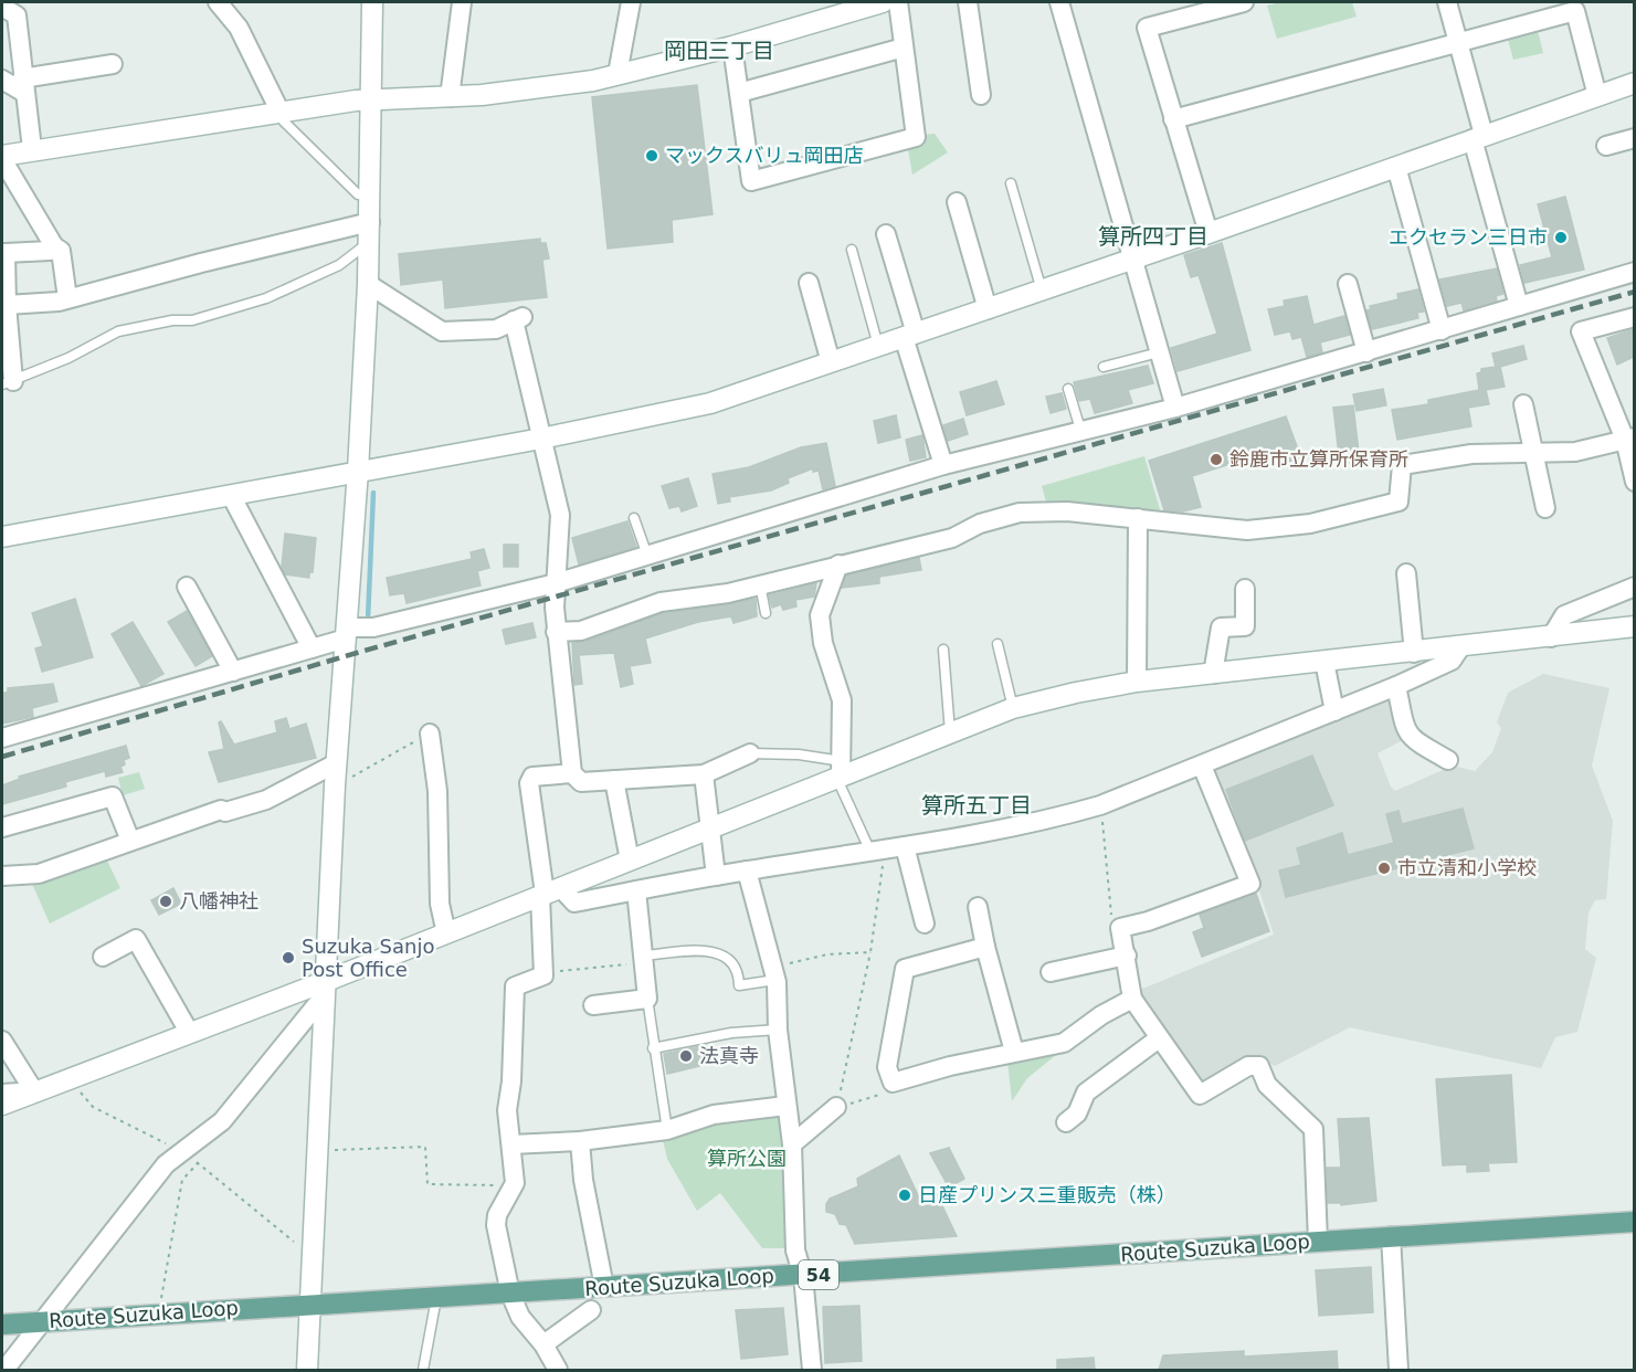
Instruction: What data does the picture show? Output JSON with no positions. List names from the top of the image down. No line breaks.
{"streets":{"main road":["Route Suzuka Loop","54"]},"districts":["岡田三丁目","算所四丁目","算所五丁目"],"parks":["算所公園"],"places":["マックスバリュ岡田店","エクセラン三日市","鈴鹿市立算所保育所","市立清和小学校","八幡神社","Suzuka Sanjo Post Office","法真寺","日産プリンス三重販売（株）"]}
